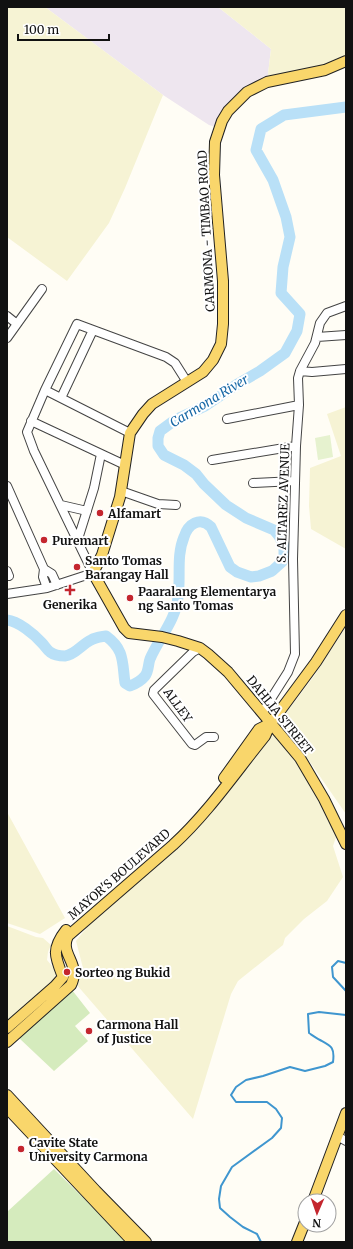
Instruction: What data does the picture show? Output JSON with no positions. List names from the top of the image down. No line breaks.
{"streets":{"main road":["CARMONA - TIMBAO ROAD","DAHLIA STREET","MAYOR'S BOULEVARD"],"street":["S. ALTAREZ AVENUE","ALLEY"]},"crossings":[["CARMONA - TIMBAO ROAD","DAHLIA STREET"],["S. ALTAREZ AVENUE","DAHLIA STREET"],["ALLEY","DAHLIA STREET"],["DAHLIA STREET","MAYOR'S BOULEVARD"]],"water":["Carmona River"],"places":{"other":["Alfamart","Puremart","Santo Tomas Barangay Hall","Paaralang Elementarya ng Santo Tomas","Sorteo ng Bukid","Carmona Hall of Justice","Cavite State University Carmona"],"health":["Generika"]},"scale_bar":"100 m","north":"bottom"}
